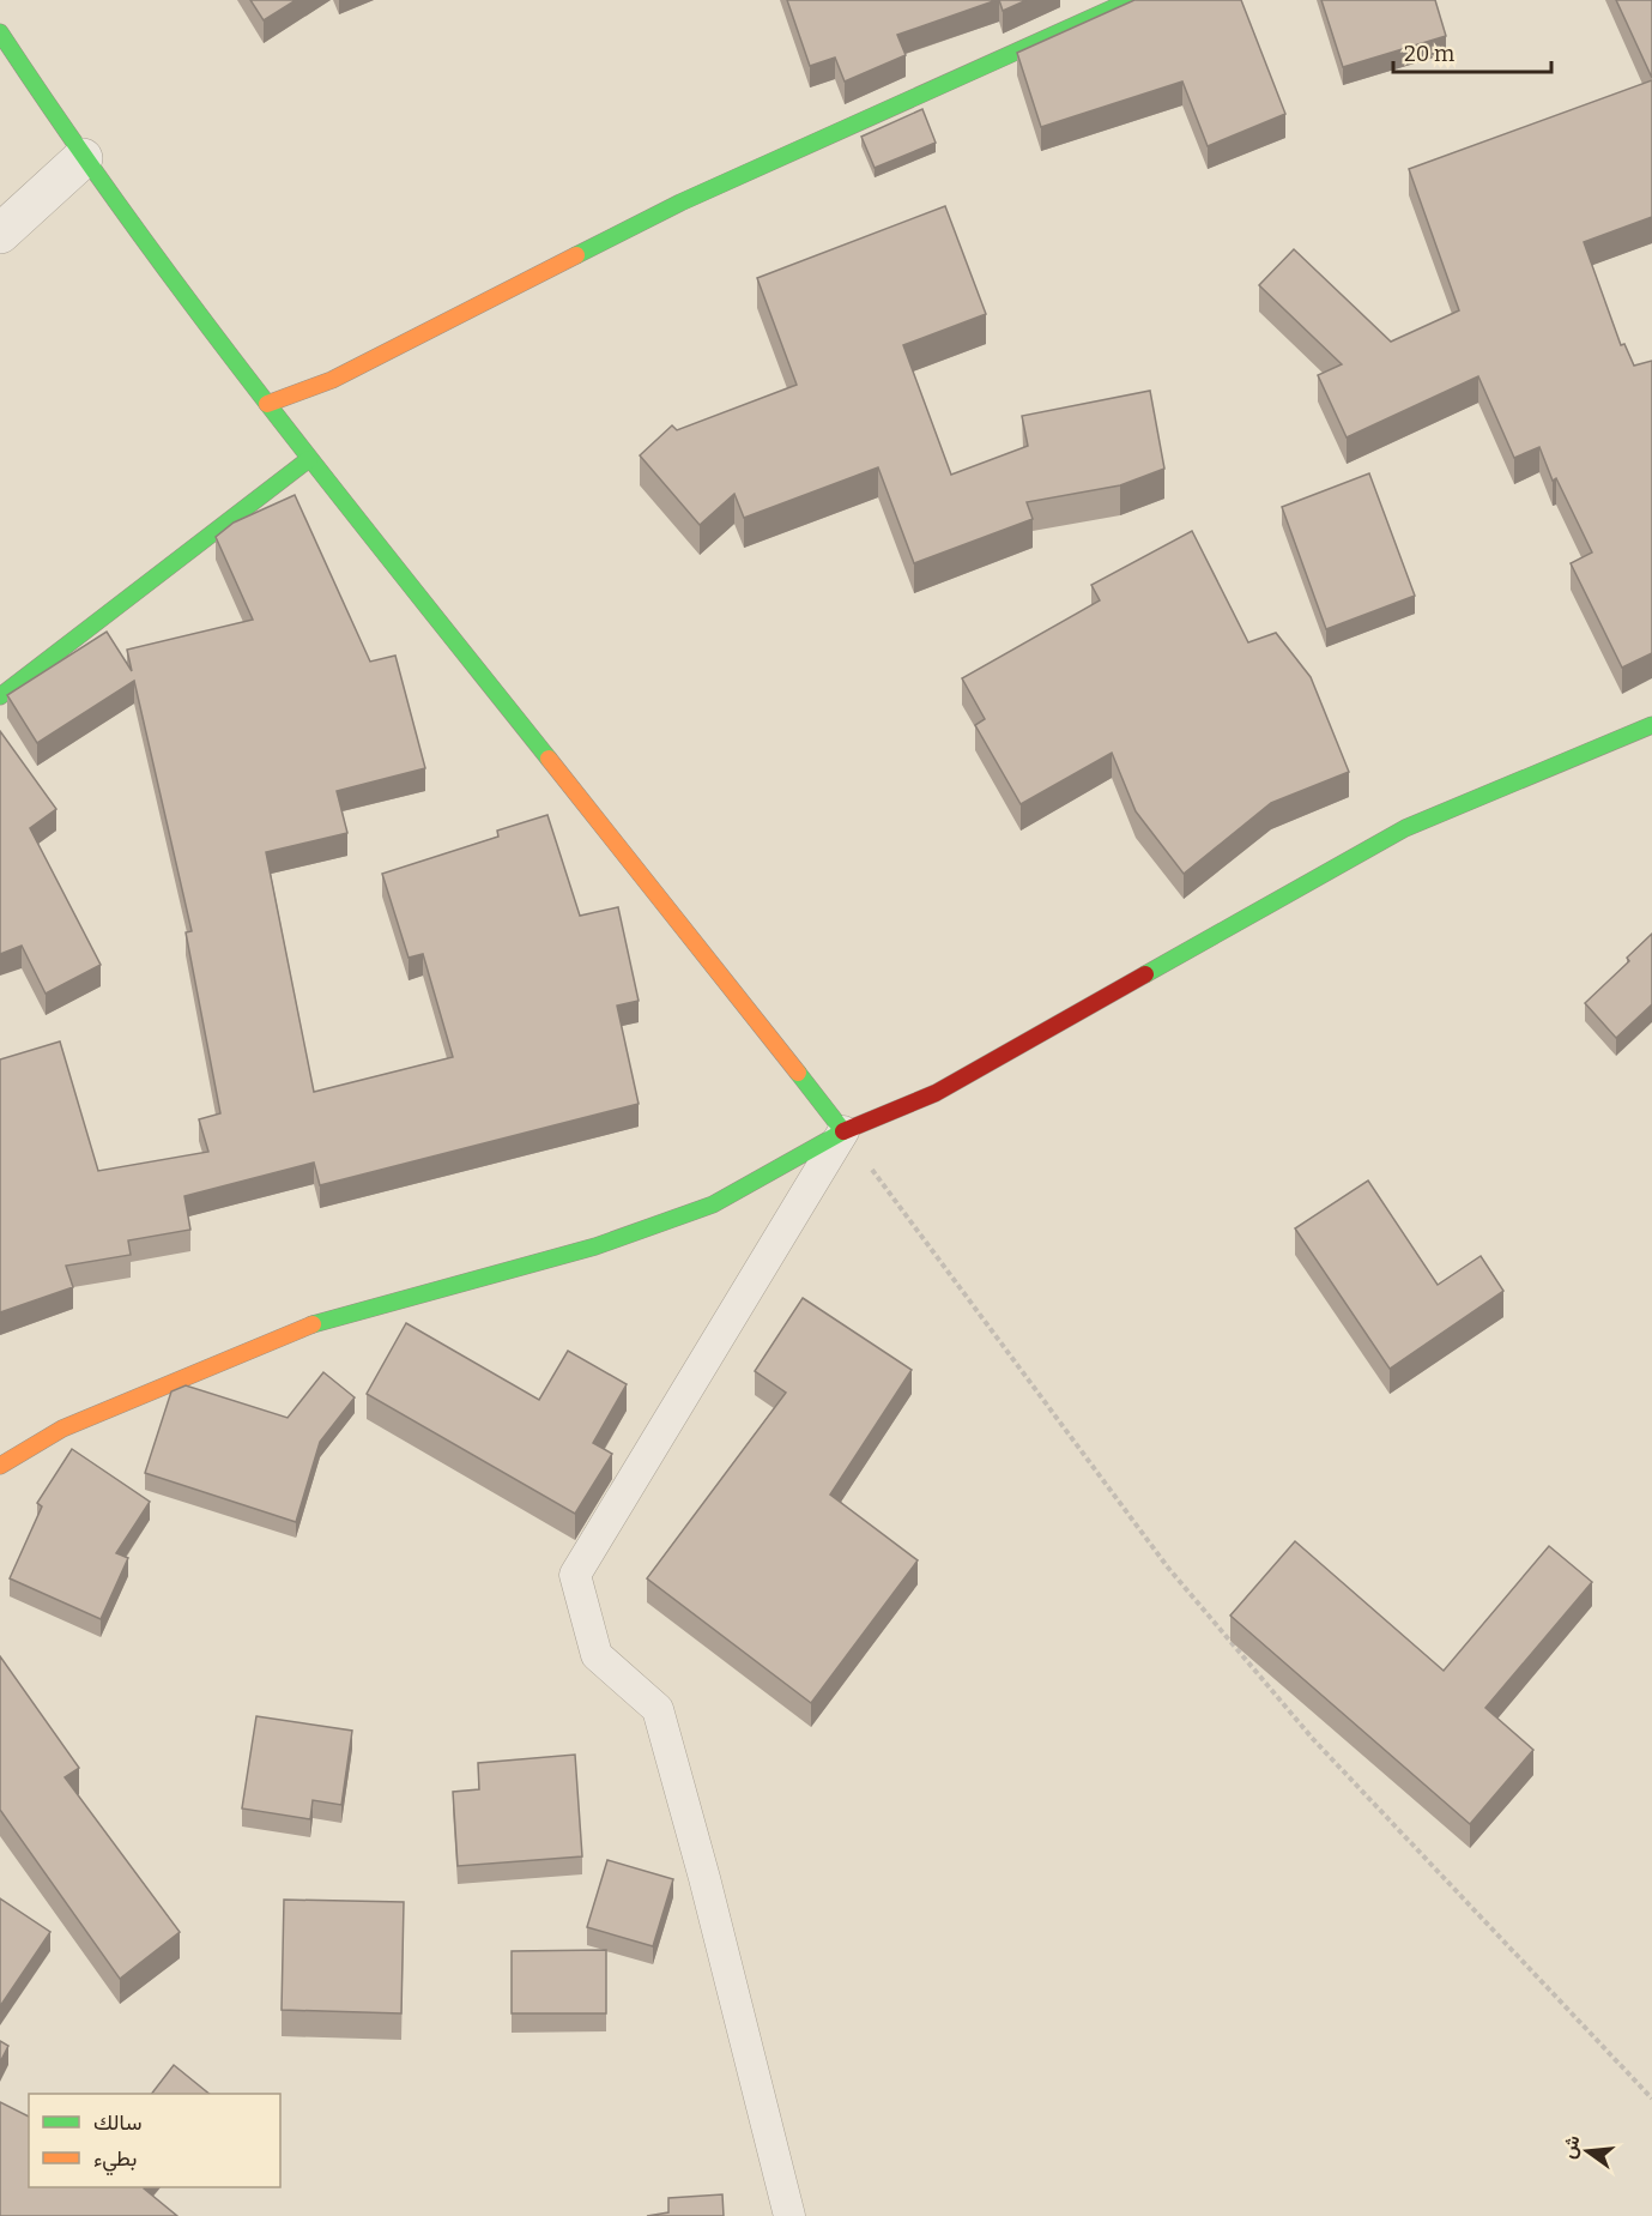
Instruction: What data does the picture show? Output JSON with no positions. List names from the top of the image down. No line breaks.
{"legend":["سالك","بطيء"],"scale_bar":"20 m","north":"left"}
